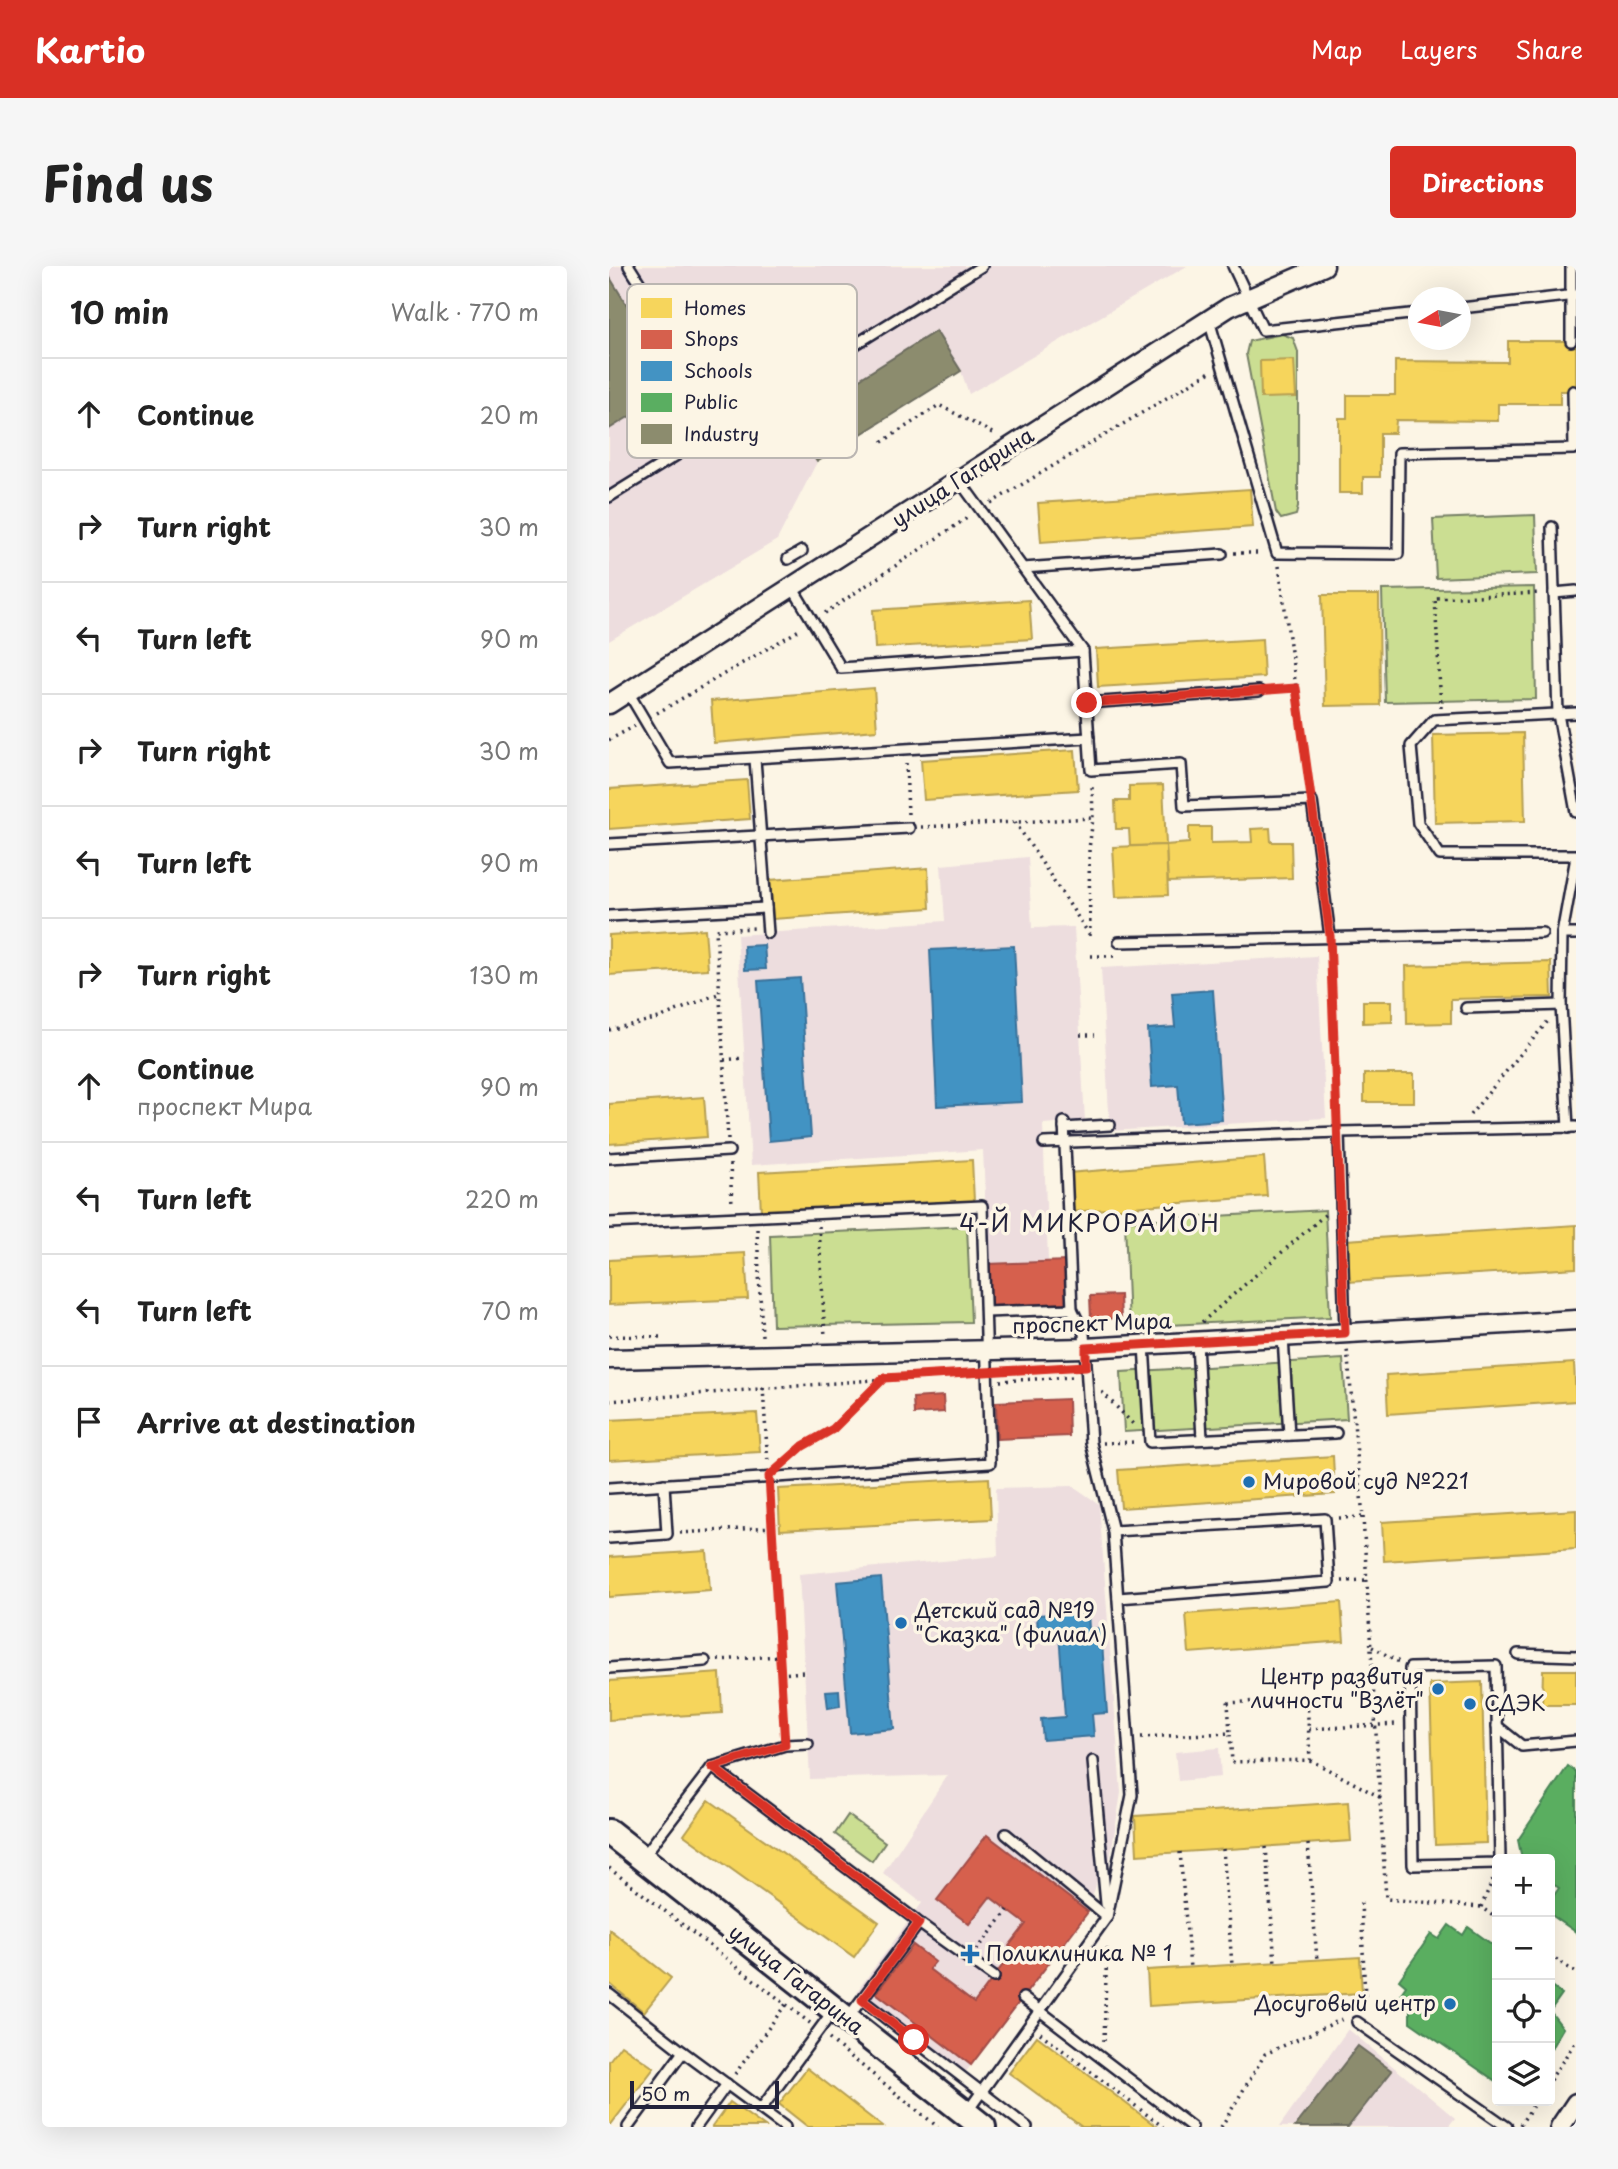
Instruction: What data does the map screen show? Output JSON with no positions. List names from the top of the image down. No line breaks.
{"streets":{"street":["улица Гагарина","проспект Мира"]},"districts":["4-Й МИКРОРАЙОН"],"places":{"other":["Мировой суд №221","Детский сад №19 \"Сказка\" (филиал)","Центр развития личности \"Взлёт\"","СДЭК","Досуговый центр"],"health":["Поликлиника № 1"]},"legend":["Homes","Shops","Schools","Public","Industry"],"scale_bar":"50 m","north":"left","page":{"header":"Kartio","nav":["Map","Layers","Share"],"title":"Find us","buttons":"Directions","heading":["10 min","Walk · 770 m"],"list":[["Continue","20 m"],["Turn right","30 m"],["Turn left","90 m"],["Turn right","30 m"],["Turn left","90 m"],["Turn right","130 m"],["Continue","проспект Мира","90 m"],["Turn left","220 m"],["Turn left","70 m"],"Arrive at destination"],"map_buttons":["+","−"],"scale":"50 m"}}
